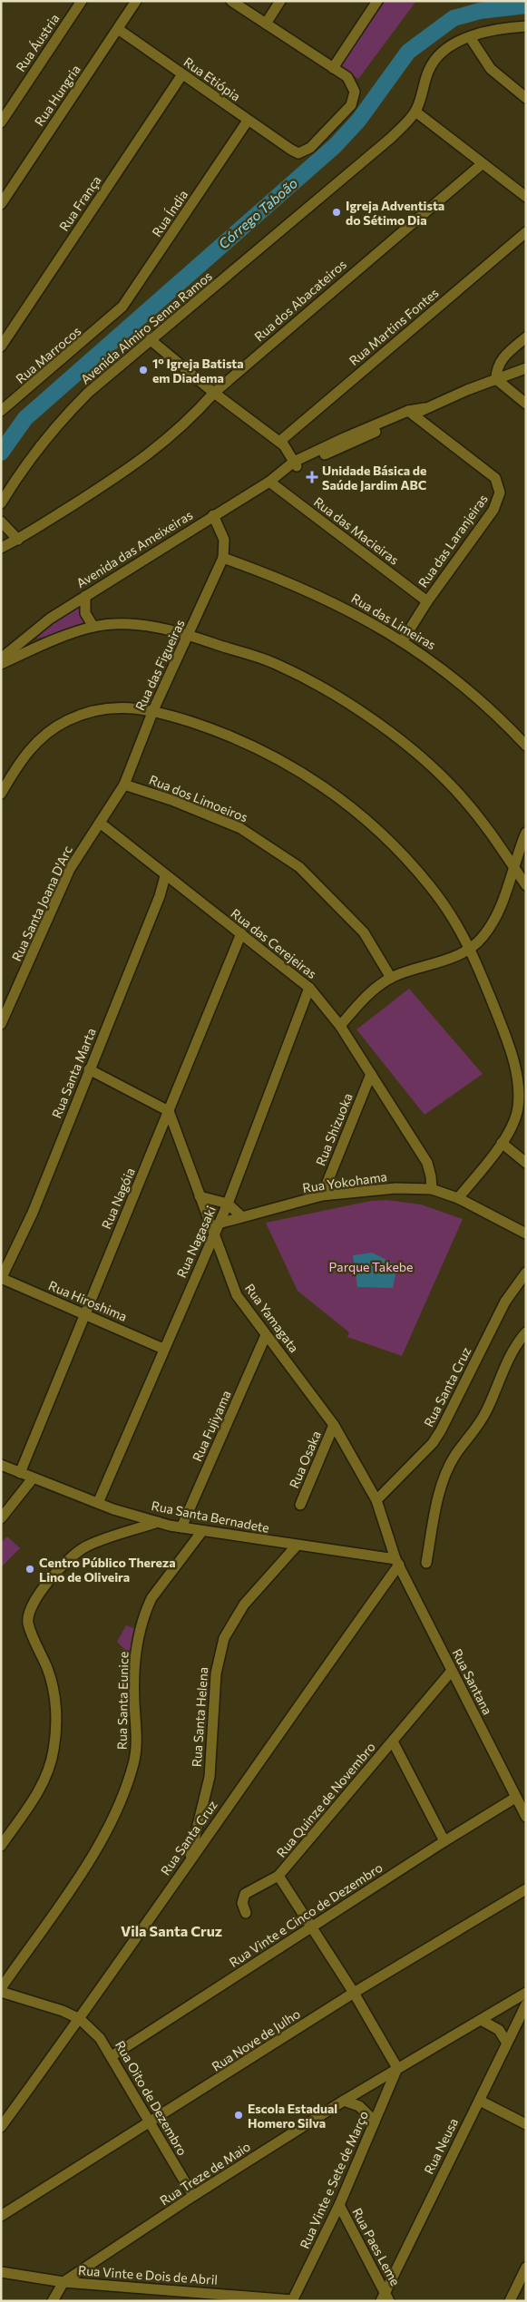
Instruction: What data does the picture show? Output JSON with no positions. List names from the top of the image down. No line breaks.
{"streets":{"street":["Rua Áustria","Rua Etiópia","Rua Hungria","Rua França","Rua Índia","Rua dos Abacateiros","Rua Martins Fontes","Avenida Almiro Senna Ramos","Rua Marrocos","Rua das Macieiras","Rua das Laranjeiras","Avenida das Ameixeiras","Rua das Limeiras","Rua das Figueiras","Rua dos Limoeiros","Rua Santa Joana D'Arc","Rua das Cerejeiras","Rua Santa Marta","Rua Shizuoka","Rua Yokohama","Rua Nagóia","Rua Nagasaki","Rua Hiroshima","Rua Yamagata","Rua Santa Cruz","Rua Fujiyama","Rua Osaka","Rua Santa Bernadete","Rua Santana","Rua Santa Eunice","Rua Santa Helena","Rua Quinze de Novembro","Rua Vinte e Cinco de Dezembro","Rua Nove de Julho","Rua Oito de Dezembro","Rua Neusa","Rua Treze de Maio","Rua Vinte e Sete de Março","Rua Paes Leme","Rua Vinte e Dois de Abril"]},"crossings":[["Rua Etiópia","Rua Hungria"],["Rua Etiópia","Rua França"],["Rua Etiópia","Rua Índia"],["Rua Índia","Rua Marrocos"],["Rua das Macieiras","Rua das Laranjeiras"],["Rua das Macieiras","Avenida das Ameixeiras"],["Rua das Laranjeiras","Avenida das Ameixeiras"],["Rua das Laranjeiras","Rua das Limeiras"],["Avenida das Ameixeiras","Rua das Figueiras"],["Rua das Limeiras","Rua das Figueiras"],["Rua das Figueiras","Rua dos Limoeiros"],["Rua das Figueiras","Rua Santa Joana D'Arc"],["Rua das Figueiras","Rua das Cerejeiras"],["Rua Santa Joana D'Arc","Rua das Cerejeiras"],["Rua das Cerejeiras","Rua Santa Marta"],["Rua das Cerejeiras","Rua Shizuoka"],["Rua das Cerejeiras","Rua Yokohama"],["Rua das Cerejeiras","Rua Nagóia"],["Rua das Cerejeiras","Rua Nagasaki"],["Rua Santa Marta","Rua Hiroshima"],["Rua Shizuoka","Rua Yokohama"],["Rua Yokohama","Rua Nagasaki"],["Rua Nagóia","Rua Hiroshima"],["Rua Nagóia","Rua Yamagata"],["Rua Nagóia","Rua Santa Bernadete"],["Rua Nagasaki","Rua Hiroshima"],["Rua Nagasaki","Rua Yamagata"],["Rua Nagasaki","Rua Santa Bernadete"],["Rua Yamagata","Rua Santa Cruz"],["Rua Yamagata","Rua Fujiyama"],["Rua Yamagata","Rua Osaka"],["Rua Yamagata","Rua Santa Bernadete"],["Rua Yamagata","Rua Santana"],["Rua Santa Cruz","Rua Santa Bernadete"],["Rua Santa Cruz","Rua Santana"],["Rua Santa Cruz","Rua Santa Helena"],["Rua Santa Cruz","Rua Oito de Dezembro"],["Rua Fujiyama","Rua Santa Bernadete"],["Rua Santa Bernadete","Rua Santana"],["Rua Santa Bernadete","Rua Santa Eunice"],["Rua Santa Bernadete","Rua Santa Helena"],["Rua Santana","Rua Quinze de Novembro"],["Rua Santana","Rua Vinte e Cinco de Dezembro"],["Rua Quinze de Novembro","Rua Vinte e Cinco de Dezembro"],["Rua Quinze de Novembro","Rua Nove de Julho"],["Rua Quinze de Novembro","Rua Treze de Maio"],["Rua Quinze de Novembro","Rua Vinte e Sete de Março"],["Rua Vinte e Cinco de Dezembro","Rua Oito de Dezembro"],["Rua Nove de Julho","Rua Oito de Dezembro"],["Rua Oito de Dezembro","Rua Treze de Maio"],["Rua Neusa","Rua Paes Leme"],["Rua Treze de Maio","Rua Vinte e Sete de Março"],["Rua Treze de Maio","Rua Vinte e Dois de Abril"],["Rua Vinte e Sete de Março","Rua Paes Leme"],["Rua Vinte e Sete de Março","Rua Vinte e Dois de Abril"]],"districts":["Vila Santa Cruz"],"water":["Córrego Taboão"],"parks":["Parque Takebe"],"places":{"other":["Igreja Adventista do Sétimo Dia","1º Igreja Batista em Diadema","Centro Público Thereza Lino de Oliveira","Escola Estadual Homero Silva"],"health":["Unidade Básica de Saúde Jardim ABC"]}}
